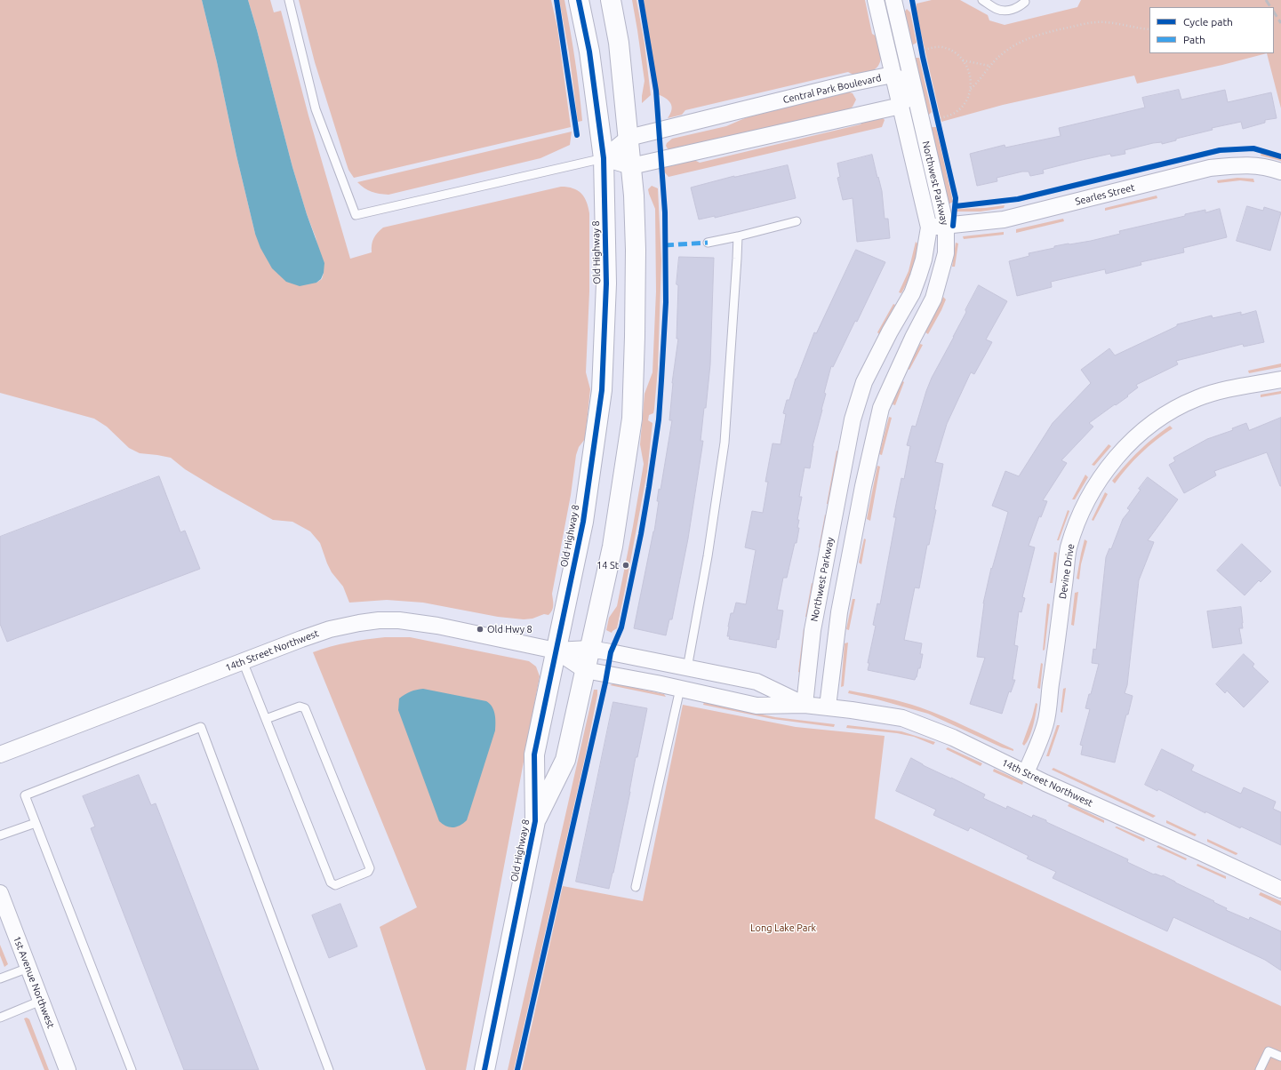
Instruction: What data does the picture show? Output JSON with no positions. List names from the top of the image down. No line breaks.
{"streets":{"street":["Central Park Boulevard","Northwest Parkway","Searles Street","Old Highway 8","Devine Drive","14th Street Northwest","1st Avenue Northwest"]},"crossings":[["Central Park Boulevard","Northwest Parkway"],["Central Park Boulevard","Old Highway 8"],["Northwest Parkway","Searles Street"],["Northwest Parkway","14th Street Northwest"],["Old Highway 8","14th Street Northwest"],["Devine Drive","14th Street Northwest"]],"parks":["Long Lake Park"],"places":["14 St","Old Hwy 8"],"legend":["Cycle path","Path"]}
